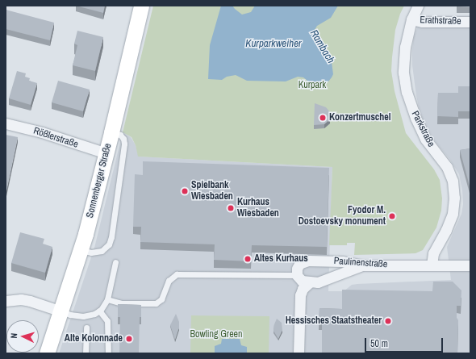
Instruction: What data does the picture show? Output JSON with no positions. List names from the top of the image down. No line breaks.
{"streets":{"main road":["Sonnenberger Straße"],"street":["Erathstraße","Parkstraße","Rößlerstraße","Paulinenstraße"]},"crossings":[["Erathstraße","Parkstraße"],["Parkstraße","Paulinenstraße"],["Rößlerstraße","Sonnenberger Straße"]],"water":["Kurparkweiher","Rambach"],"parks":["Kurpark","Bowling Green"],"places":["Konzertmuschel","Spielbank Wiesbaden","Kurhaus Wiesbaden","Fyodor M. Dostoevsky monument","Altes Kurhaus","Hessisches Staatstheater","Alte Kolonnade"],"scale_bar":"50 m","north":"left"}
